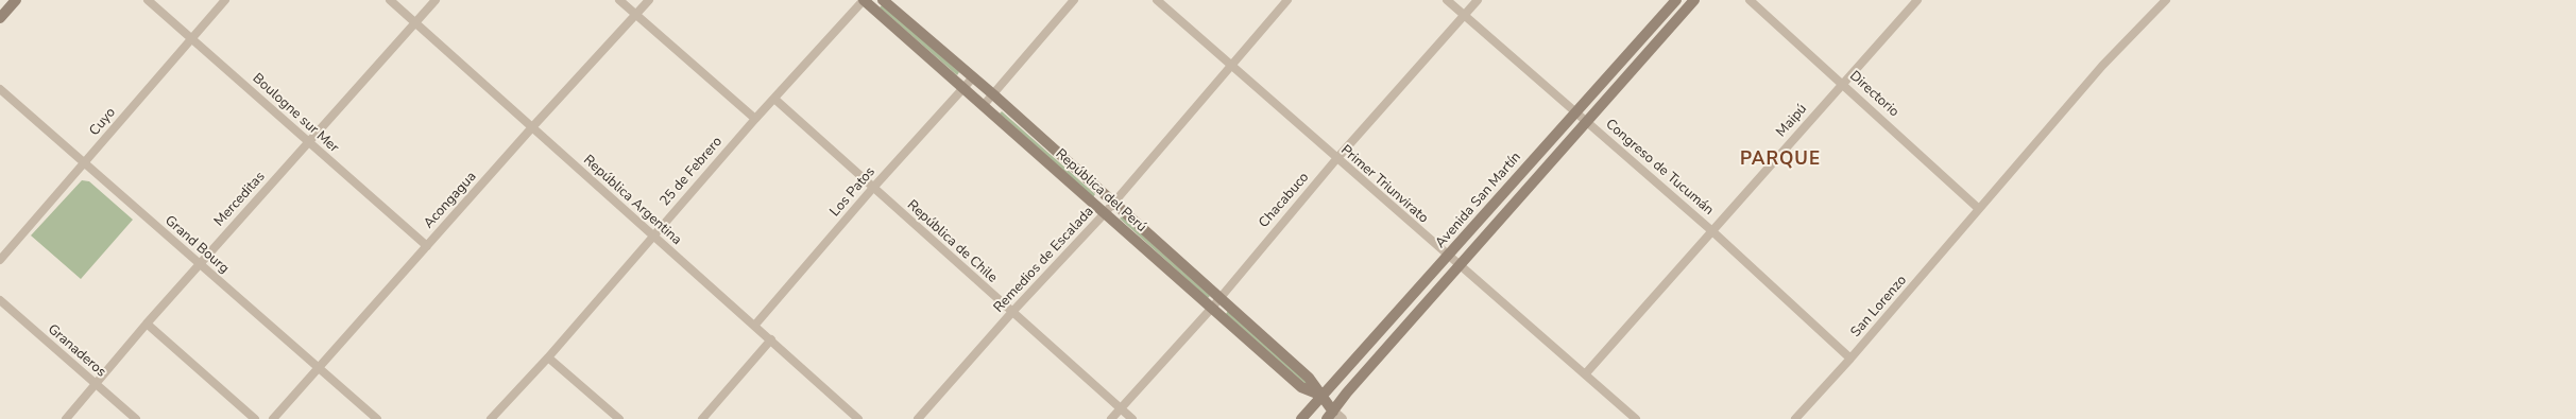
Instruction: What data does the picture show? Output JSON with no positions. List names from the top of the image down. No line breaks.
{"streets":{"main road":["República del Perú","Avenida San Martín"],"street":["Directorio","Boulogne sur Mer","Maipú","Cuyo","Congreso de Tucumán","25 de Febrero","Primer Triunvirato","Los Patos","Merceditas","Acongagua","República Argentina","Chacabuco","República de Chile","Grand Bourg","Remedios de Escalada","San Lorenzo","Granaderos"]},"crossings":[["Directorio","Maipú"],["Directorio","San Lorenzo"],["Boulogne sur Mer","Cuyo"],["Boulogne sur Mer","Merceditas"],["Boulogne sur Mer","Acongagua"],["Maipú","Congreso de Tucumán"],["Maipú","Primer Triunvirato"],["Cuyo","Grand Bourg"],["Congreso de Tucumán","Chacabuco"],["Congreso de Tucumán","Avenida San Martín"],["Congreso de Tucumán","San Lorenzo"],["25 de Febrero","República del Perú"],["25 de Febrero","República Argentina"],["25 de Febrero","República de Chile"],["Primer Triunvirato","Chacabuco"],["Primer Triunvirato","Avenida San Martín"],["Primer Triunvirato","Remedios de Escalada"],["República del Perú","Los Patos"],["República del Perú","Chacabuco"],["República del Perú","Avenida San Martín"],["República del Perú","Remedios de Escalada"],["Los Patos","República Argentina"],["Los Patos","República de Chile"],["Merceditas","República Argentina"],["Merceditas","Grand Bourg"],["Merceditas","Granaderos"],["Acongagua","República Argentina"],["Acongagua","Grand Bourg"],["Chacabuco","República de Chile"],["República de Chile","Remedios de Escalada"]],"districts":["PARQUE"]}
